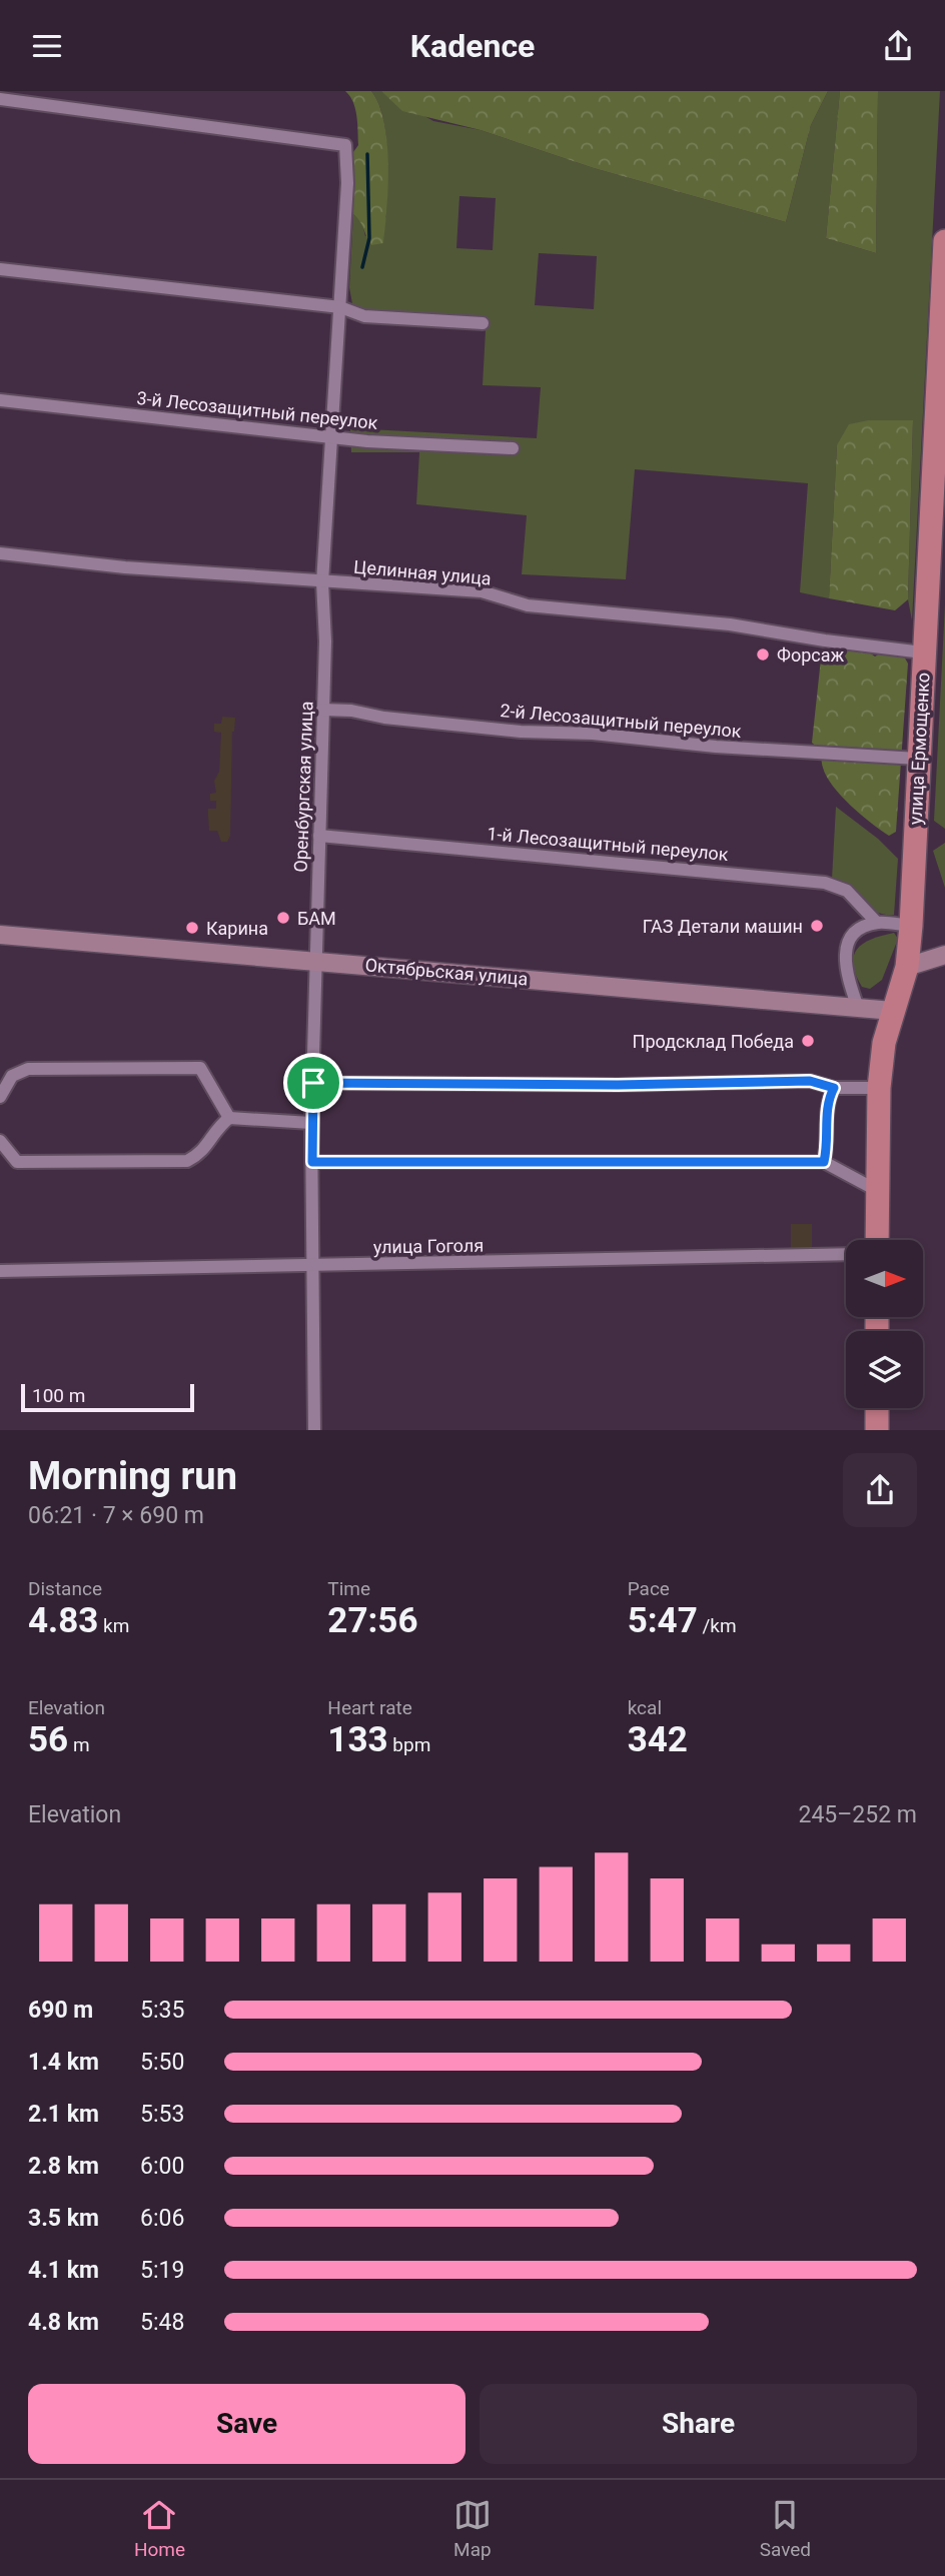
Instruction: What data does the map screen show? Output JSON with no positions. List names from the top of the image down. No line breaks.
{"streets":{"highway":["улица Ермощенко"],"street":["3-й Лесозащитный переулок","Целинная улица","2-й Лесозащитный переулок","Оренбургская улица","1-й Лесозащитный переулок","Октябрьская улица","улица Гоголя"]},"crossings":[["3-й Лесозащитный переулок","Оренбургская улица"],["Целинная улица","улица Ермощенко"],["Целинная улица","Оренбургская улица"],["2-й Лесозащитный переулок","улица Ермощенко"],["2-й Лесозащитный переулок","Оренбургская улица"],["улица Ермощенко","Октябрьская улица"],["Оренбургская улица","1-й Лесозащитный переулок"],["Оренбургская улица","Октябрьская улица"],["Оренбургская улица","улица Гоголя"]],"places":["Форсаж","БАМ","ГАЗ Детали машин","Карина","Продсклад Победа"],"scale_bar":"100 m","north":"right","page":{"header":"Kadence","scale":"100 m","heading":["Morning run","06:21 · 7 × 690 m"],"stats":[["Distance","4.83 km"],["Time","27:56"],["Pace","5:47 /km"],["Elevation","56 m"],["Heart rate","133 bpm"],["kcal","342"]],"chart":["Elevation","245–252 m"],"list":[{"name":"690 m","note":"5:35"},{"name":"1.4 km","note":"5:50"},{"name":"2.1 km","note":"5:53"},{"name":"2.8 km","note":"6:00"},{"name":"3.5 km","note":"6:06"},{"name":"4.1 km","note":"5:19"},{"name":"4.8 km","note":"5:48"}],"buttons":["Save","Share"],"tabs":["Home","Map","Saved"]}}
